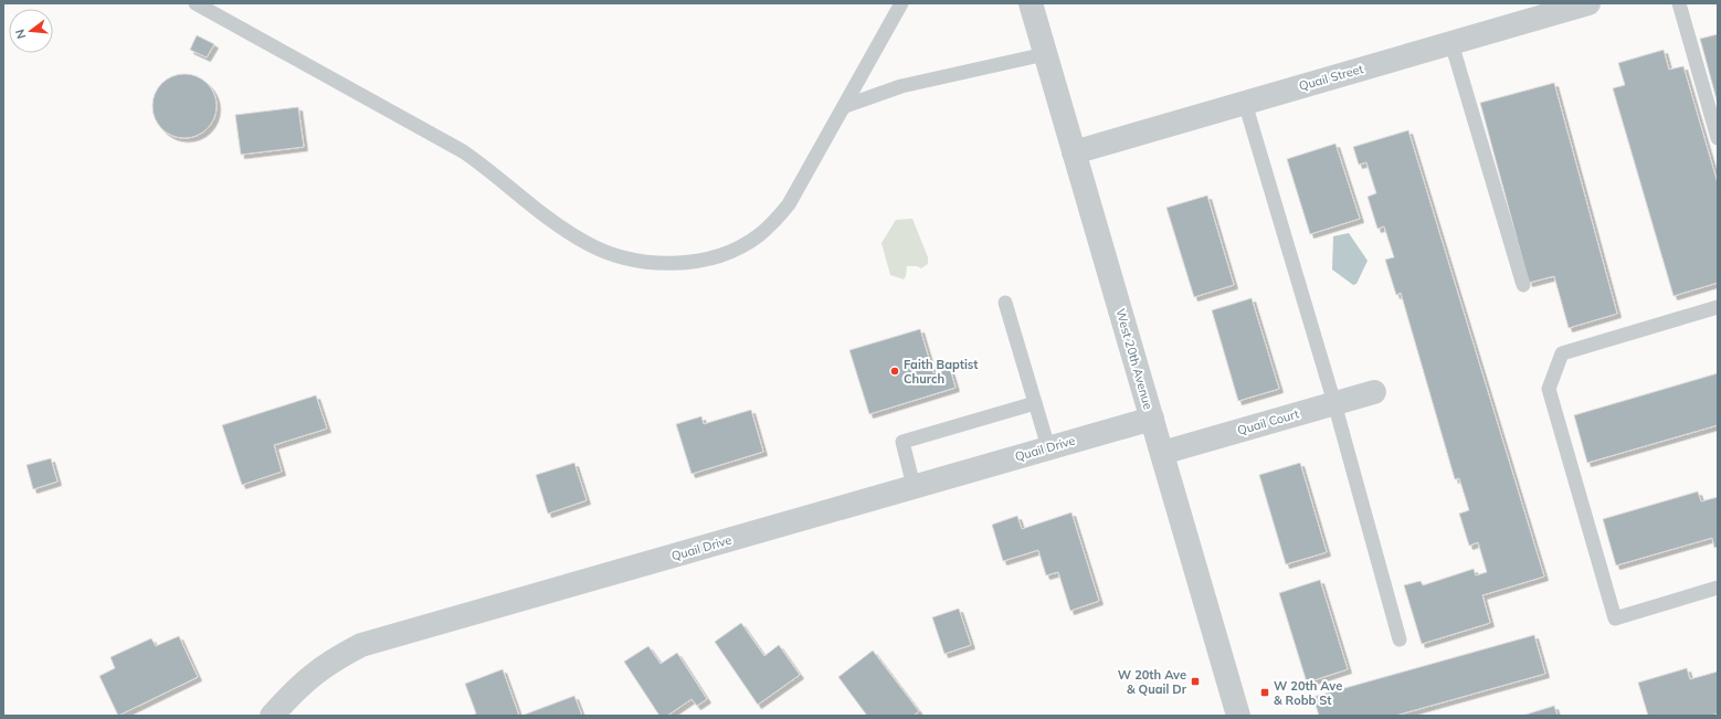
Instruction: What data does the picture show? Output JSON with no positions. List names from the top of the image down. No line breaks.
{"streets":{"street":["Quail Street","West 20th Avenue","Quail Court","Quail Drive"]},"crossings":[["Quail Street","West 20th Avenue"],["West 20th Avenue","Quail Court"],["West 20th Avenue","Quail Drive"]],"places":{"other":["Faith Baptist Church"],"transit":["W 20th Ave & Quail Dr","W 20th Ave & Robb St"]},"north":"left"}
